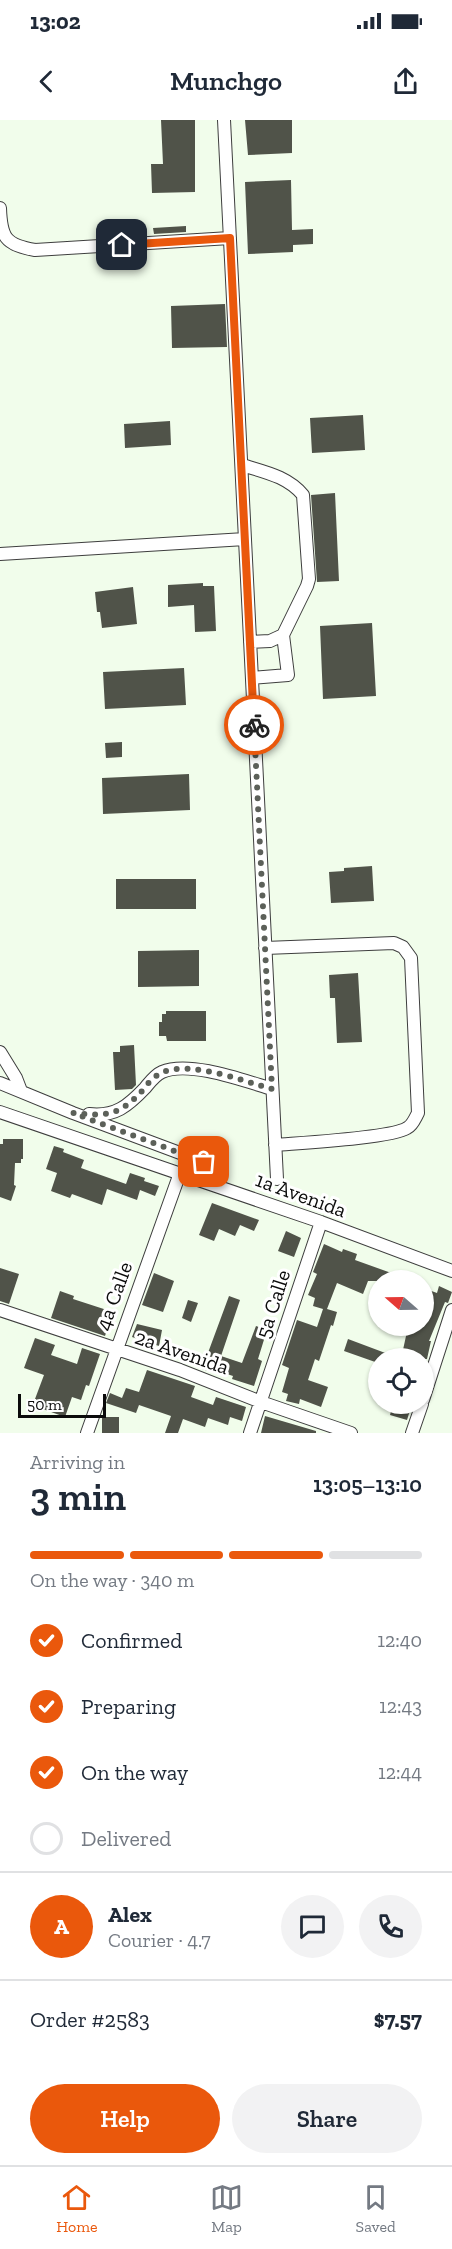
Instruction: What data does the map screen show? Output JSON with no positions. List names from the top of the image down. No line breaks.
{"streets":{"street":["1a Avenida","4a Calle","5a Calle","2a Avenida"]},"crossings":[["1a Avenida","4a Calle"],["1a Avenida","5a Calle"],["4a Calle","2a Avenida"],["5a Calle","2a Avenida"]],"scale_bar":"50 m","north":"left","page":{"status":"13:02","header":"Munchgo","scale":"50 m","heading":["3 min","Arriving in","13:05–13:10"],"panel":["Alex","Courier · 4.7","Order #2583","$7.57"],"bar":"On the way · 340 m","list":[["Confirmed","12:40"],["Preparing","12:43"],["On the way","12:44"],"Delivered"],"round":"A","buttons":["Help","Share"],"tabs":["Home","Map","Saved"]}}
